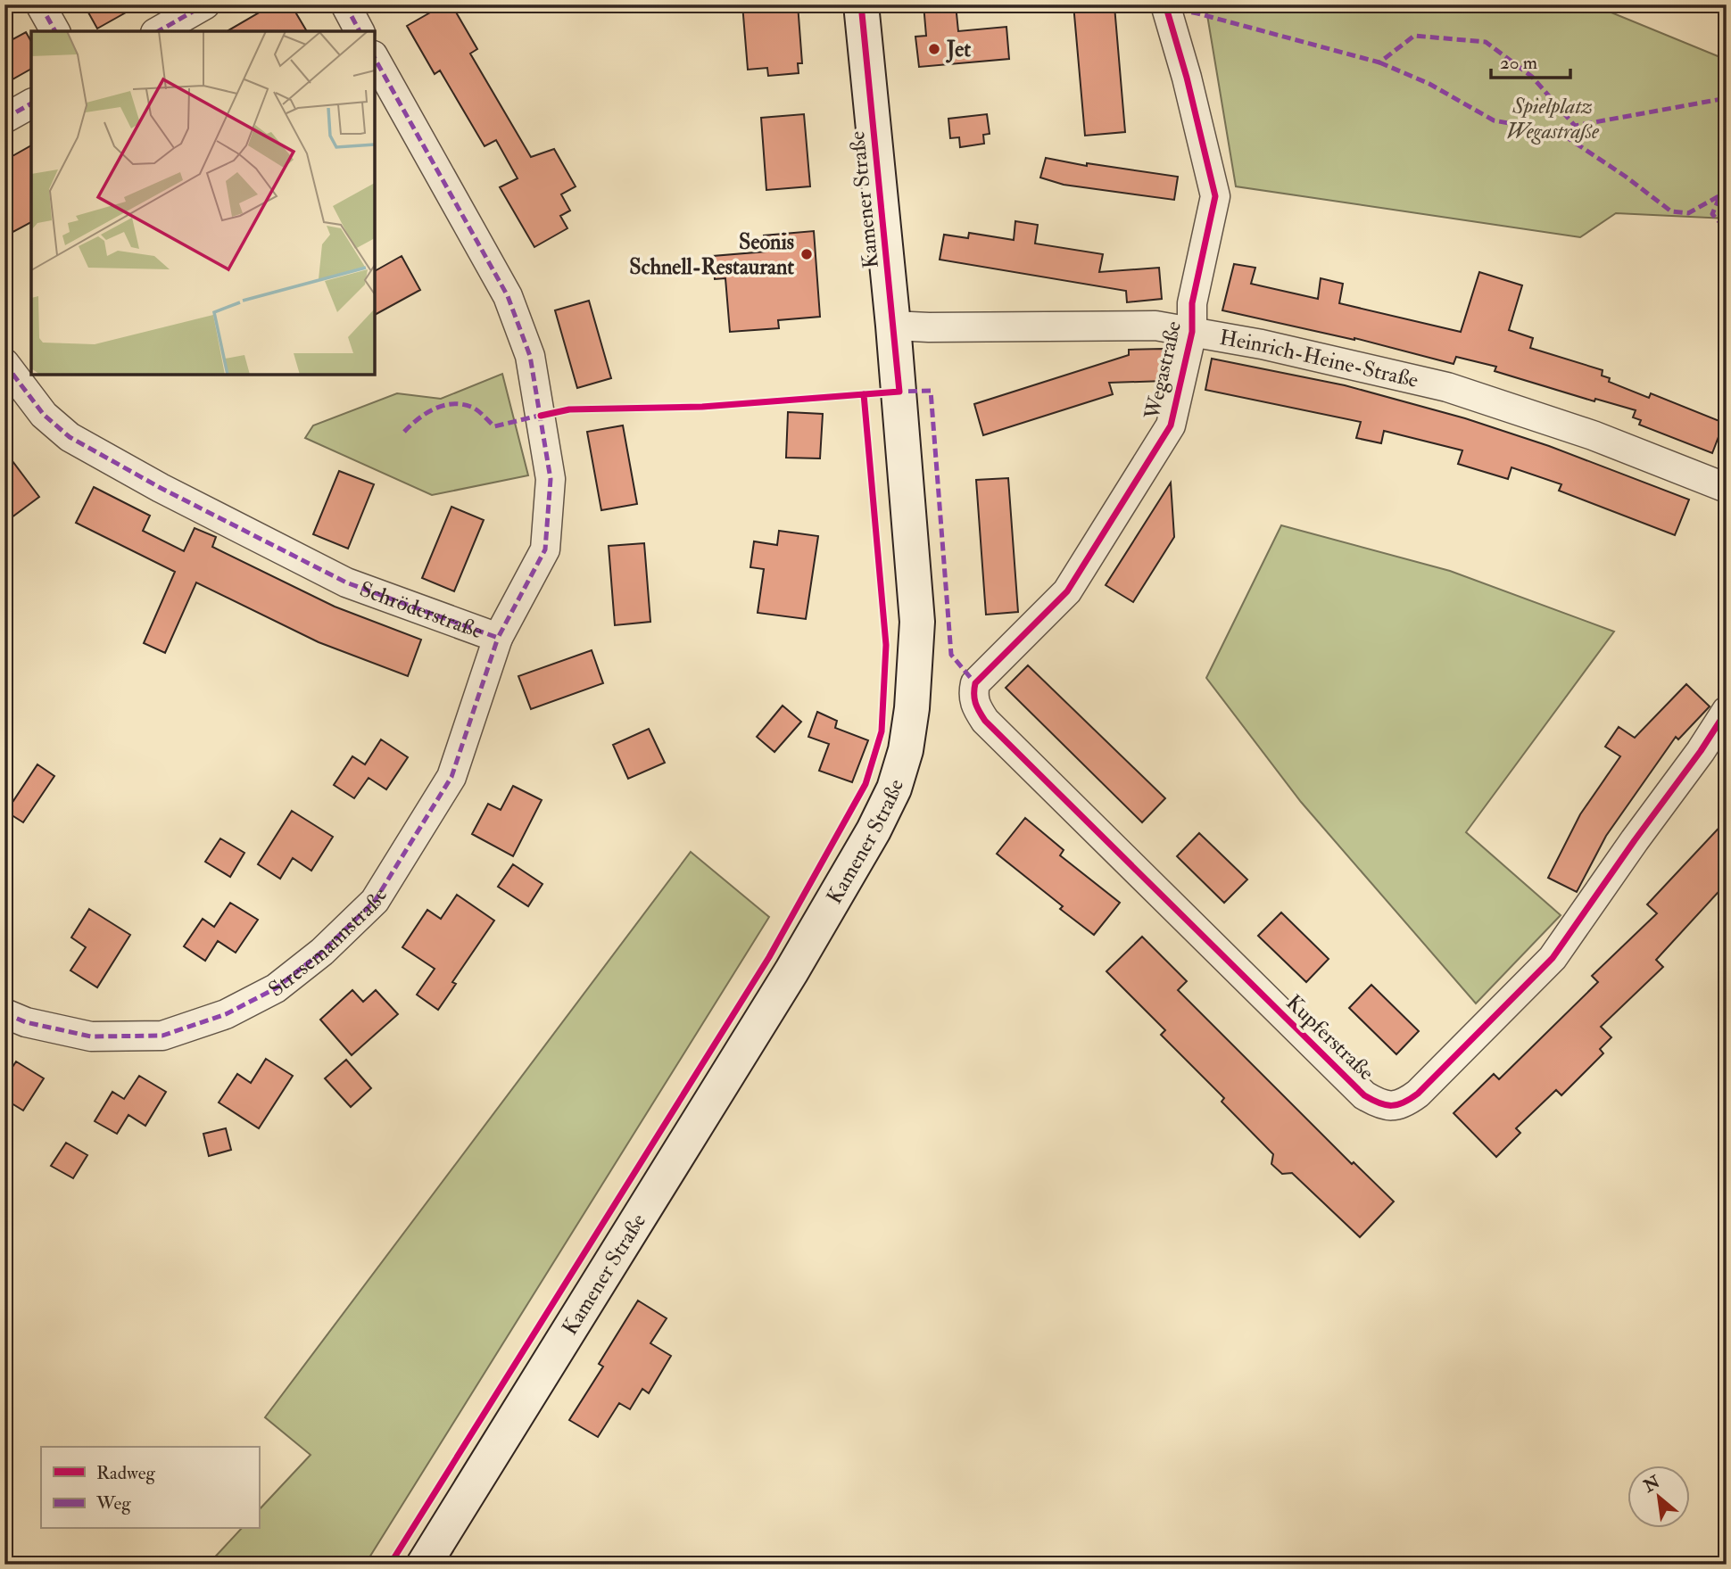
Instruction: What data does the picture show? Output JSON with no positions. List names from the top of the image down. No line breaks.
{"streets":{"main road":["Kamener Straße"],"street":["Heinrich-Heine-Straße","Wegastraße","Schröderstraße","Stresemannstraße","Kupferstraße"]},"crossings":[["Kamener Straße","Heinrich-Heine-Straße"],["Heinrich-Heine-Straße","Wegastraße"],["Wegastraße","Kupferstraße"],["Schröderstraße","Stresemannstraße"]],"parks":["Spielplatz Wegastraße"],"places":["Jet","Seonis Schnell-Restaurant"],"legend":["Radweg","Weg"],"scale_bar":"20 m","north":"top left"}
